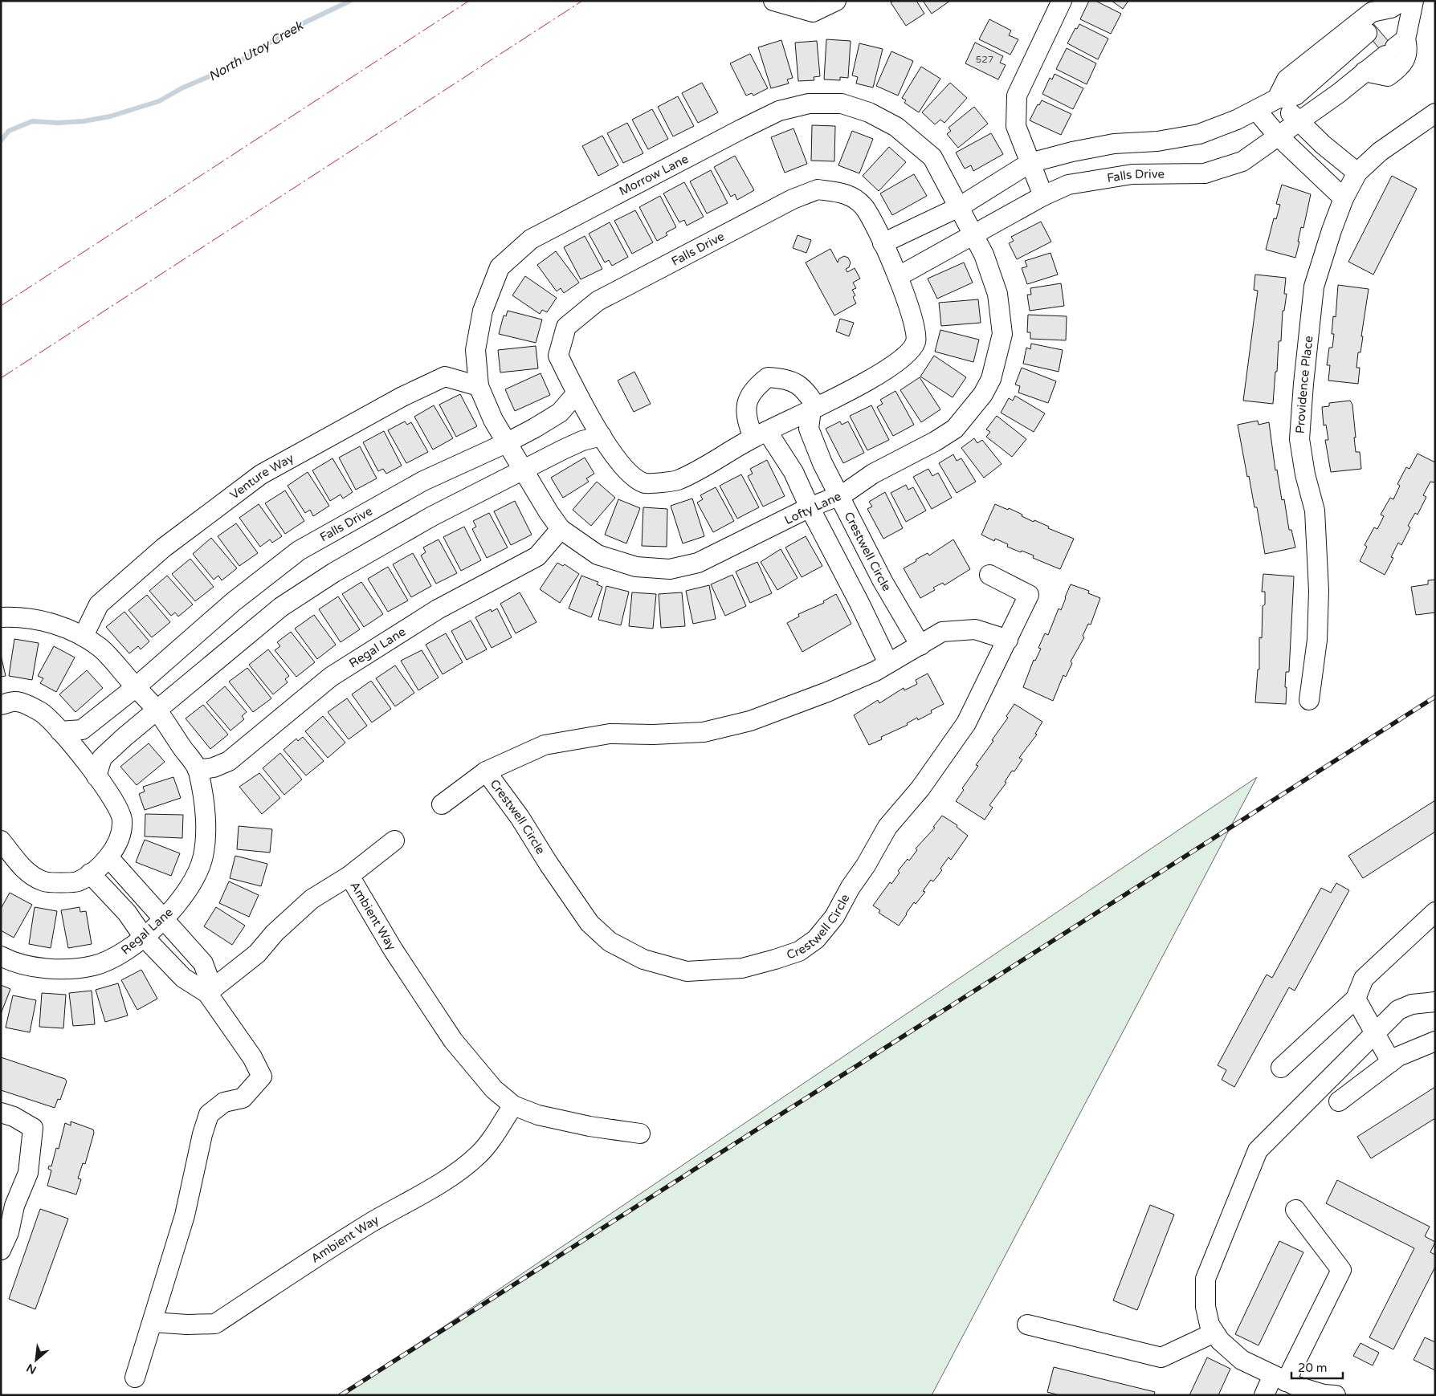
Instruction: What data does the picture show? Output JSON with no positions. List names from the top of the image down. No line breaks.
{"streets":{"street":["Morrow Lane","Falls Drive","Providence Place","Venture Way","Lofty Lane","Crestwell Circle","Regal Lane","Ambient Way"]},"crossings":[["Morrow Lane","Falls Drive"],["Morrow Lane","Venture Way"],["Morrow Lane","Lofty Lane"],["Falls Drive","Lofty Lane"],["Falls Drive","Crestwell Circle"],["Lofty Lane","Crestwell Circle"],["Lofty Lane","Regal Lane"]],"water":["North Utoy Creek"],"house_numbers":["527"],"scale_bar":"20 m","north":"bottom left"}
